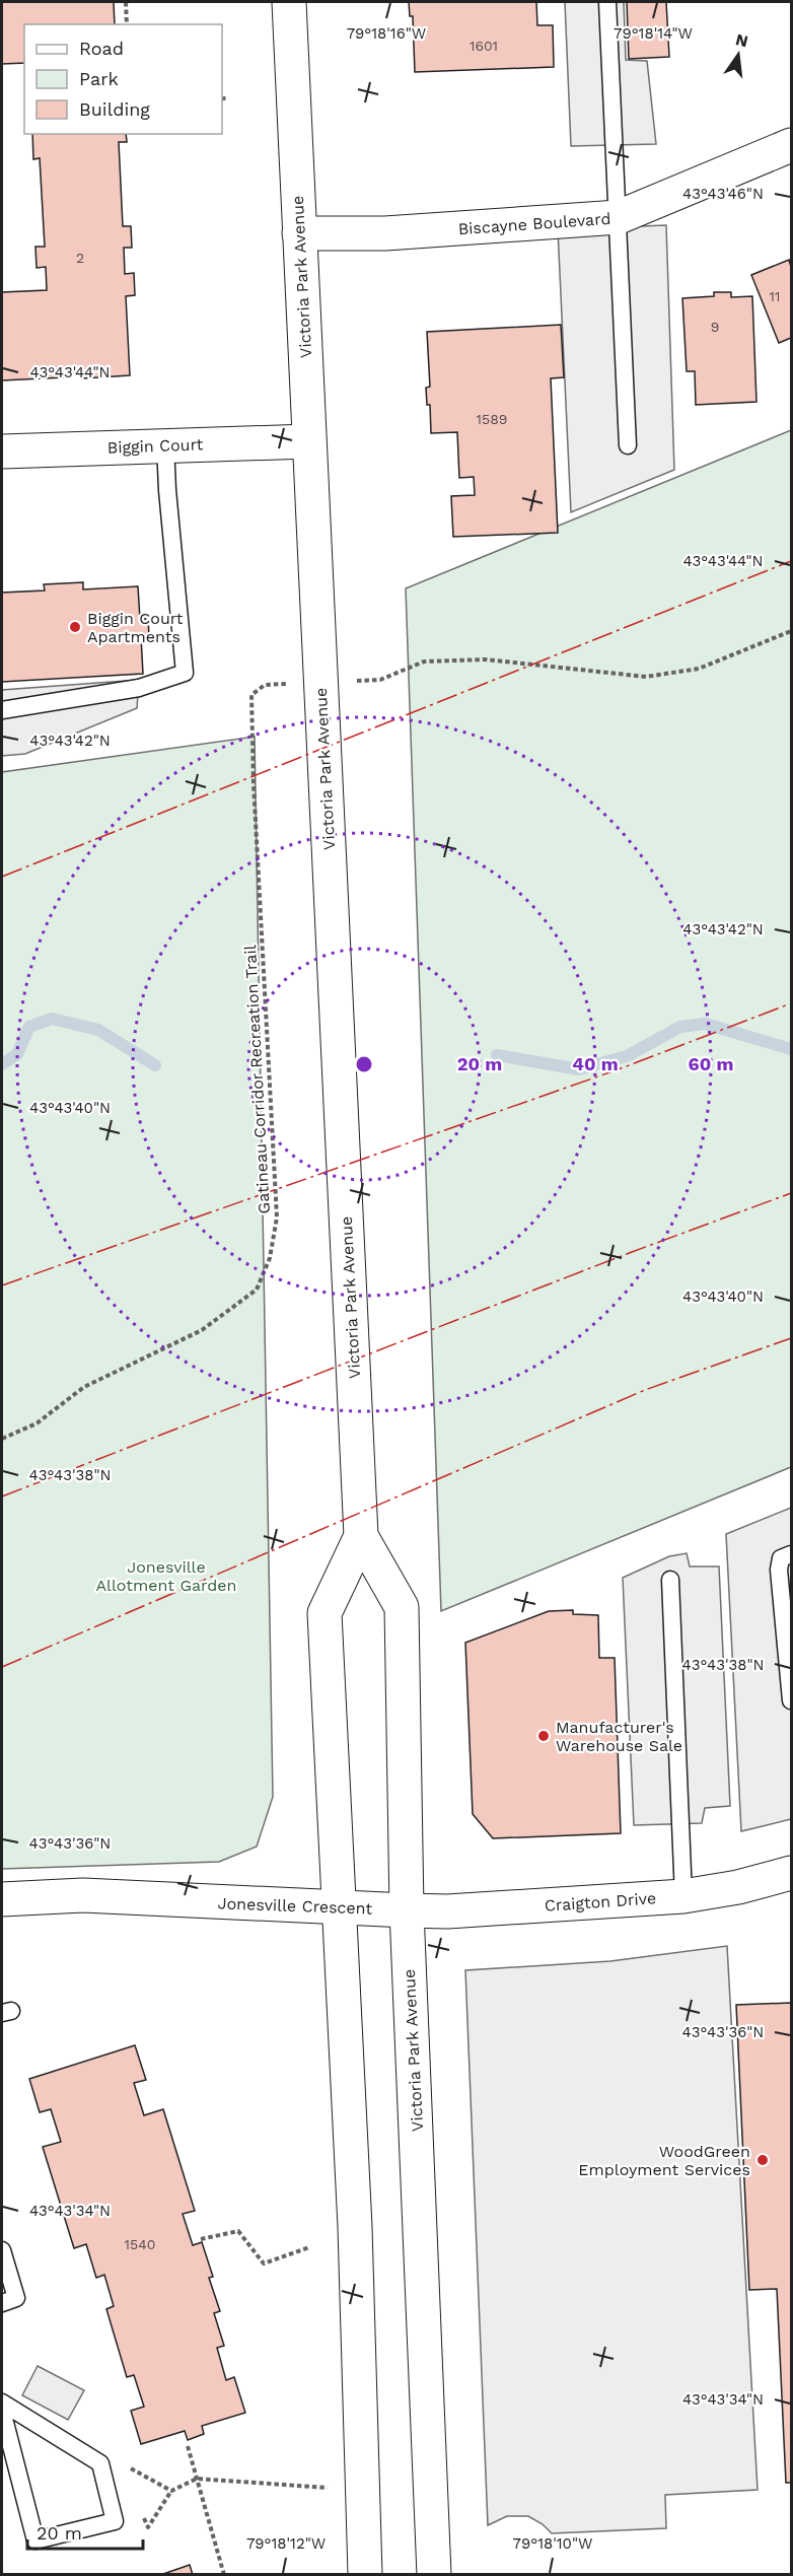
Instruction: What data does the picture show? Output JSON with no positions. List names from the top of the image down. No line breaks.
{"streets":{"main road":["Biscayne Boulevard","Victoria Park Avenue","Biggin Court","Craigton Drive","Jonesville Crescent"],"path":["Gatineau Corridor Recreation Trail"]},"crossings":[["Biscayne Boulevard","Victoria Park Avenue"],["Victoria Park Avenue","Biggin Court"],["Victoria Park Avenue","Craigton Drive"],["Victoria Park Avenue","Jonesville Crescent"],["Craigton Drive","Jonesville Crescent"]],"parks":["Jonesville Allotment Garden"],"places":["Biggin Court Apartments","Manufacturer's Warehouse Sale","WoodGreen Employment Services"],"house_numbers":["1601","2","11","9","1589","1540"],"legend":["Road","Park","Building"],"scale_bar":"20 m","north":"top","coordinates":["79°18'16\"W","79°18'14\"W","43°43'46\"N","43°43'44\"N","43°43'42\"N","43°43'40\"N","43°43'38\"N","43°43'36\"N","43°43'34\"N","79°18'12\"W","79°18'10\"W"],"rings":["20 m","40 m","60 m"]}
